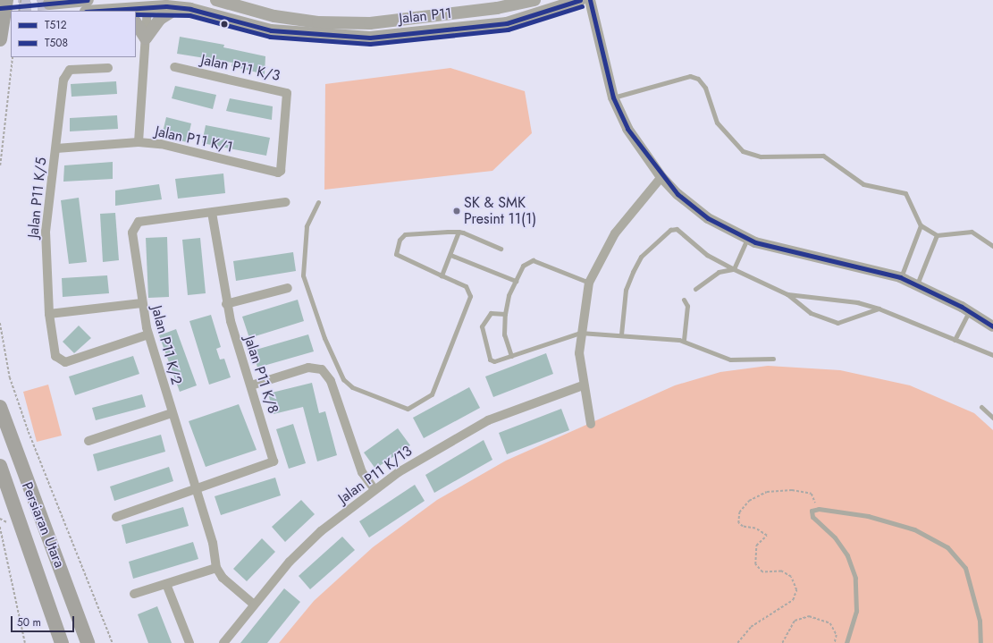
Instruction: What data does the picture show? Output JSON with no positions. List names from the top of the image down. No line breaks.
{"streets":{"main road":["Jalan P11","Persiaran Utara"],"street":["Jalan P11 K/3","Jalan P11 K/1","Jalan P11 K/5","Jalan P11 K/2","Jalan P11 K/8","Jalan P11 K/13"]},"crossings":[["Jalan P11 K/3","Jalan P11 K/1"],["Jalan P11 K/1","Jalan P11 K/5"],["Jalan P11 K/5","Jalan P11 K/2"],["Jalan P11 K/2","Jalan P11 K/8"],["Jalan P11 K/2","Jalan P11 K/13"]],"places":["SK & SMK Presint 11(1)"],"lines":["transit line T512","transit line T508"],"legend":["T512","T508"],"scale_bar":"50 m"}
